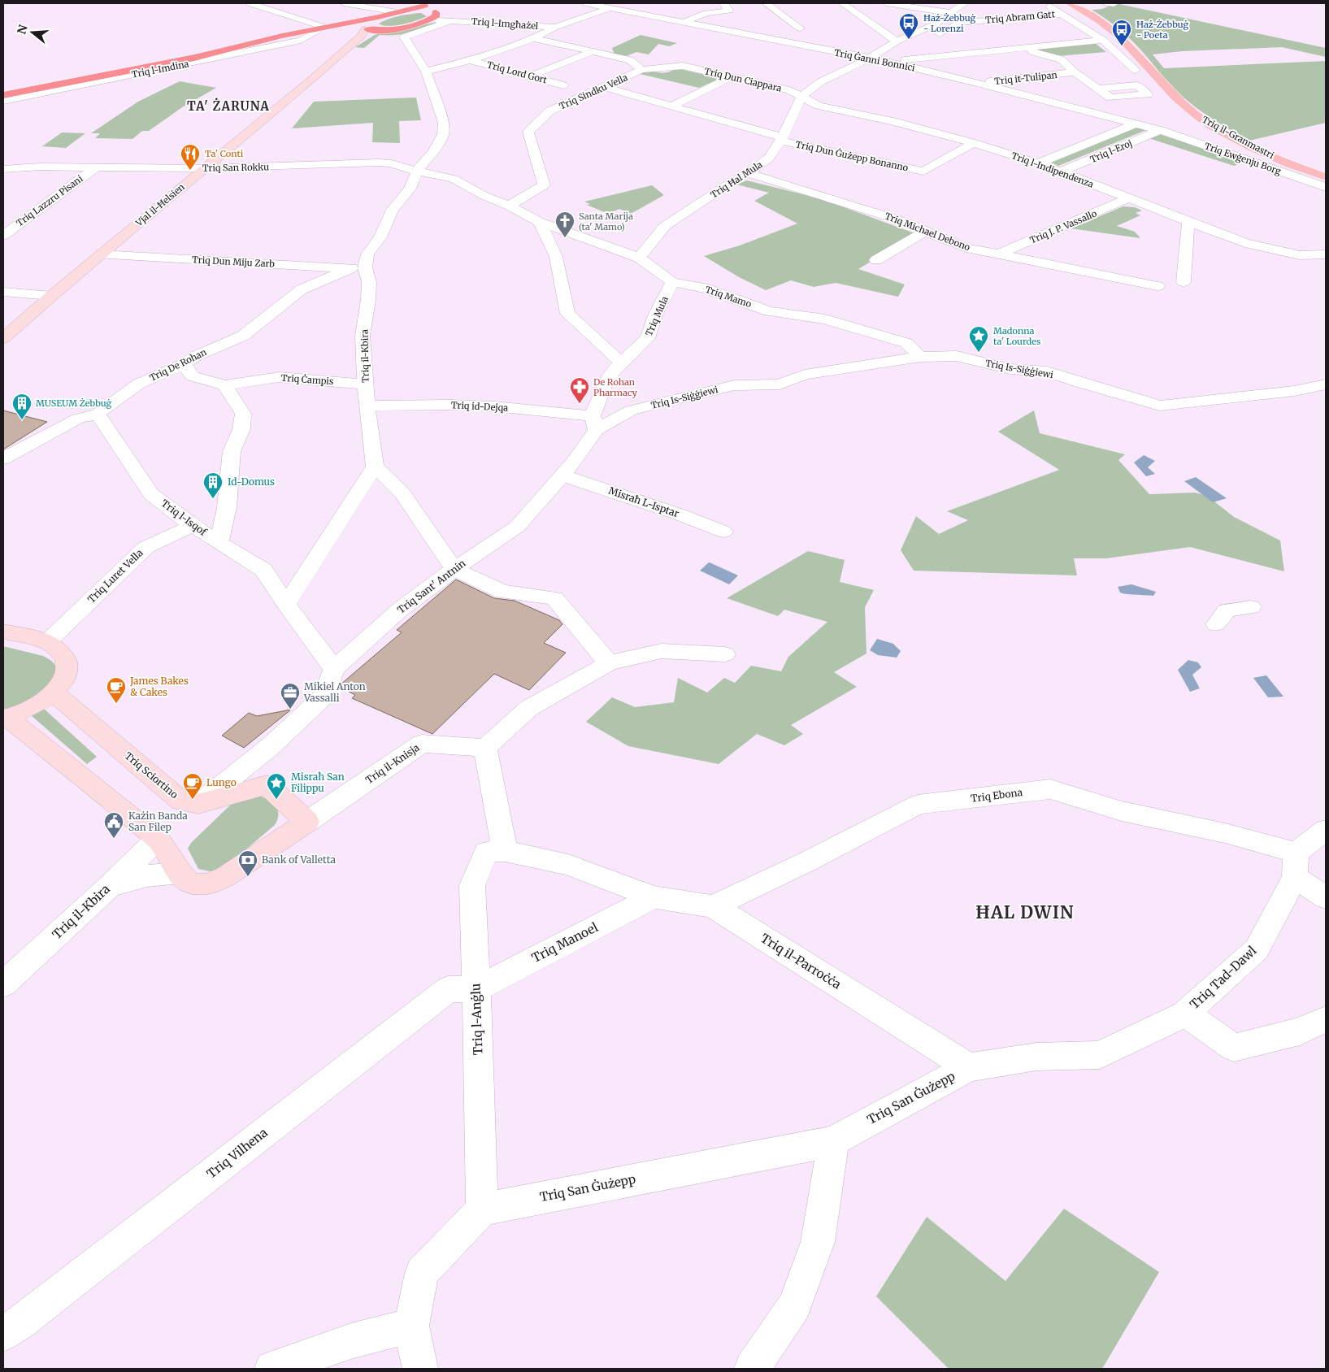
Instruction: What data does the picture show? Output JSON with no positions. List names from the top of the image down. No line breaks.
{"streets":{"highway":["Triq l-Imdina"],"main road":["Triq il-Granmastri"],"street":["Triq Abram Gatt","Triq l-Imgħażel","Triq Ġanni Bonnici","Triq Lord Gort","Triq it-Tulipan","Triq Dun Ciappara","Triq Sindku Vella","Triq l-Eroj","Triq Dun Ġużepp Bonanno","Triq Ewġenju Borg","Triq San Rokku","Triq l-Indipendenza","Triq Ħal Mula","Triq Lazzru Pisani","Vjal il-Ħelsien","Triq J. P. Vassallo","Triq Michael Debono","Triq Dun Miju Zarb","Triq Mamo","Triq Mula","Triq il-Kbira","Triq De Rohan","Triq Is-Siġġiewi","Triq Ċampis","Triq id-Dejqa","Misraħ L-Isptar","Triq l-Isqof","Triq Luret Vella","Triq Sant' Antnin","Triq il-Knisja","Triq Sciortino","Triq Ebona","Triq Manoel","Triq il-Parroċċa","Triq Tad-Dawl","Triq l-Anġlu","Triq San Ġużepp","Triq Vilhena"]},"crossings":[["Triq l-Imgħażel","Triq l-Imdina"],["Triq l-Imgħażel","Triq il-Kbira"],["Triq Ġanni Bonnici","Triq it-Tulipan"],["Triq Ġanni Bonnici","Triq l-Eroj"],["Triq Ġanni Bonnici","Triq Ewġenju Borg"],["Triq Ġanni Bonnici","Triq Ħal Mula"],["Triq l-Imdina","Vjal il-Ħelsien"],["Triq Dun Ciappara","Triq Sindku Vella"],["Triq Dun Ciappara","Triq l-Indipendenza"],["Triq Dun Ciappara","Triq Ħal Mula"],["Triq Sindku Vella","Triq Dun Ġużepp Bonanno"],["Triq Sindku Vella","Triq Mamo"],["Triq l-Eroj","Triq Ewġenju Borg"],["Triq l-Eroj","Triq l-Indipendenza"],["Triq Dun Ġużepp Bonanno","Triq l-Indipendenza"],["Triq Dun Ġużepp Bonanno","Triq Ħal Mula"],["Triq San Rokku","Triq Lazzru Pisani"],["Triq San Rokku","Vjal il-Ħelsien"],["Triq San Rokku","Triq Mamo"],["Triq San Rokku","Triq il-Kbira"],["Triq l-Indipendenza","Triq Ħal Mula"],["Triq l-Indipendenza","Triq J. P. Vassallo"],["Triq Ħal Mula","Triq Michael Debono"],["Triq Ħal Mula","Triq Mamo"],["Vjal il-Ħelsien","Triq Dun Miju Zarb"],["Triq J. P. Vassallo","Triq Michael Debono"],["Triq Dun Miju Zarb","Triq il-Kbira"],["Triq Dun Miju Zarb","Triq De Rohan"],["Triq Mamo","Triq Mula"],["Triq Mamo","Triq il-Kbira"],["Triq Mamo","Triq Is-Siġġiewi"],["Triq Mula","Triq Is-Siġġiewi"],["Triq Mula","Triq id-Dejqa"],["Triq Mula","Triq Sant' Antnin"],["Triq il-Kbira","Triq De Rohan"],["Triq il-Kbira","Triq Ċampis"],["Triq il-Kbira","Triq id-Dejqa"],["Triq De Rohan","Triq Ċampis"],["Triq De Rohan","Triq l-Isqof"],["Triq Is-Siġġiewi","Triq id-Dejqa"],["Triq Is-Siġġiewi","Triq Sant' Antnin"],["Triq id-Dejqa","Triq Sant' Antnin"],["Misraħ L-Isptar","Triq Sant' Antnin"],["Triq l-Isqof","Triq Luret Vella"],["Triq Sant' Antnin","Triq Sciortino"],["Triq Ebona","Triq il-Parroċċa"],["Triq Ebona","Triq Tad-Dawl"],["Triq Manoel","Triq il-Parroċċa"],["Triq Manoel","Triq l-Anġlu"],["Triq Manoel","Triq Vilhena"],["Triq il-Parroċċa","Triq l-Anġlu"],["Triq il-Parroċċa","Triq San Ġużepp"],["Triq l-Anġlu","Triq San Ġużepp"],["Triq l-Anġlu","Triq Vilhena"]],"districts":["TA' ŻARUNA","ĦAL DWIN"],"places":{"bus stop":["Ħaż-Żebbuġ - Lorenzi","Ħaż-Żebbuġ - Poeta"],"restaurant":["Ta' Conti"],"church":["Santa Marija (ta' Mamo)"],"place":["Madonna ta' Lourdes","Misraħ San Filippu"],"pharmacy":["De Rohan Pharmacy"],"building":["MUSEUM Żebbuġ","Id-Domus"],"cafe":["James Bakes & Cakes","Lungo"],"office":["Mikiel Anton Vassalli"],"public building":["Każin Banda San Filep"],"bank":["Bank of Valletta"]},"north":"left"}
